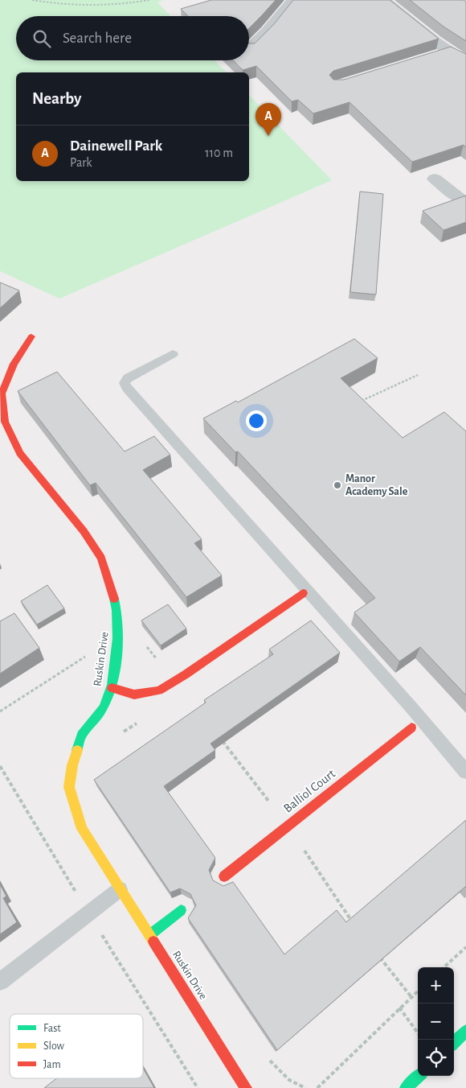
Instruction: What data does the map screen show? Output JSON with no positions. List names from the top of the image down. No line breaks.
{"streets":{"street":["Ruskin Drive","Balliol Court"]},"places":["Manor Academy Sale"],"legend":["Fast","Slow","Jam"],"page":{"search":"Search here","heading":"Nearby","pins":"A","list":[{"mark":"A","name":"Dainewell Park","note":"Park","value":"110 m"}],"map_buttons":["+","−"]}}
